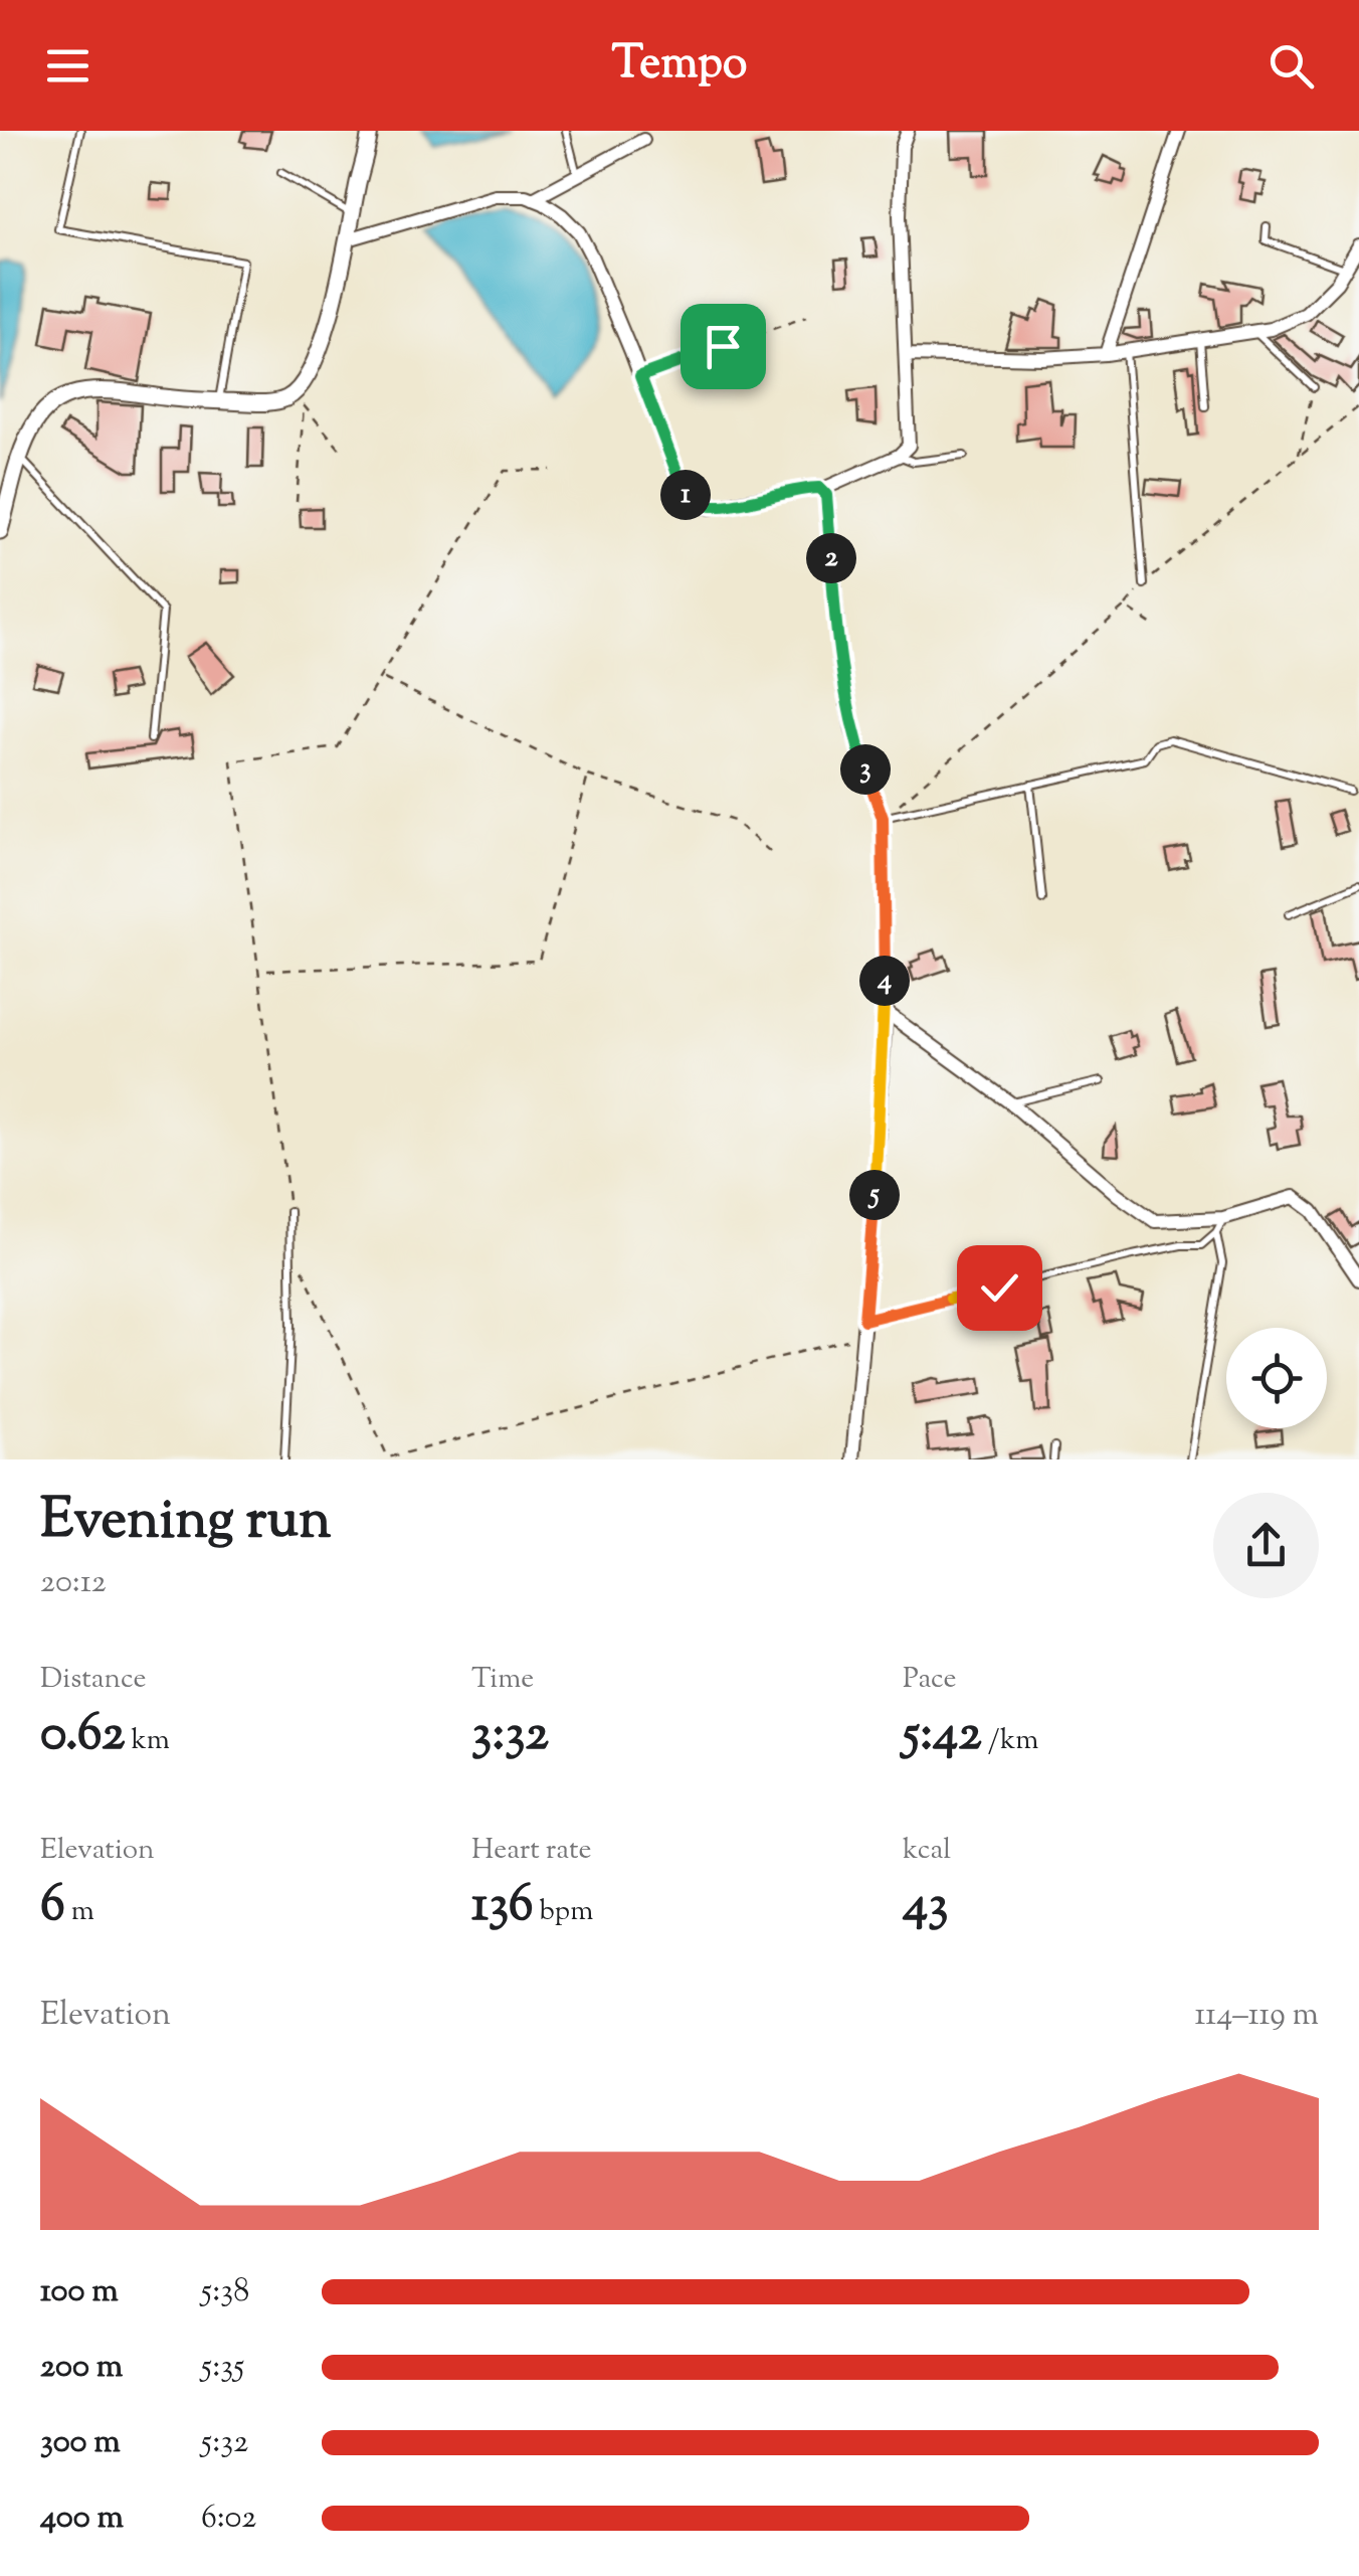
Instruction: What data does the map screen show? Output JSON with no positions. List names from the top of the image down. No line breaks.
{"page":{"header":"Tempo","pins":["1","2","3","4","5"],"heading":["Evening run","20:12"],"stats":[["Distance","0.62 km"],["Time","3:32"],["Pace","5:42 /km"],["Elevation","6 m"],["Heart rate","136 bpm"],["kcal","43"]],"chart":["Elevation","114–119 m"],"list":[{"name":"100 m","note":"5:38"},{"name":"200 m","note":"5:35"},{"name":"300 m","note":"5:32"},{"name":"400 m","note":"6:02"}]}}
